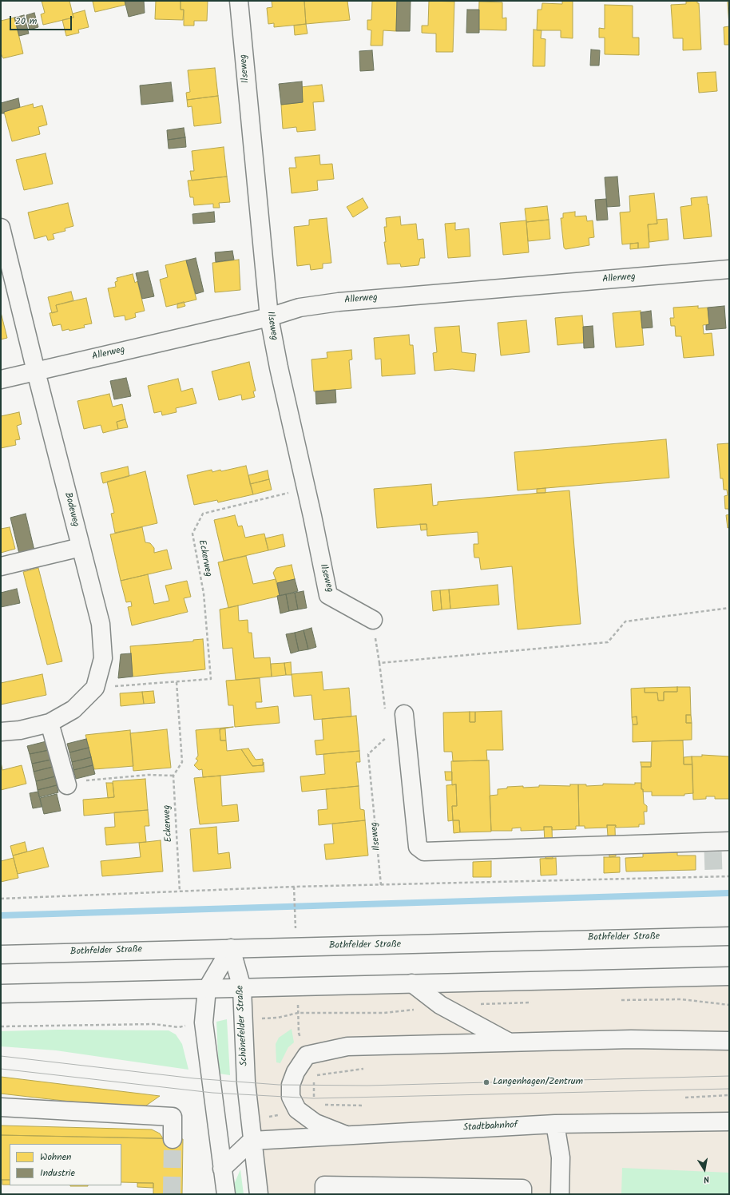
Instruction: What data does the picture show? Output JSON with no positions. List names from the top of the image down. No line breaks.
{"streets":{"street":["Ilseweg","Allerweg","Bodeweg","Bothfelder Straße","Schönefelder Straße","Stadtbahnhof"],"path":["Eckerweg"]},"crossings":[["Ilseweg","Allerweg"],["Ilseweg","Eckerweg"],["Allerweg","Bodeweg"],["Bodeweg","Eckerweg"],["Bothfelder Straße","Schönefelder Straße"],["Schönefelder Straße","Stadtbahnhof"]],"places":["Langenhagen/Zentrum"],"legend":["Wohnen","Industrie"],"scale_bar":"20 m","north":"bottom"}
